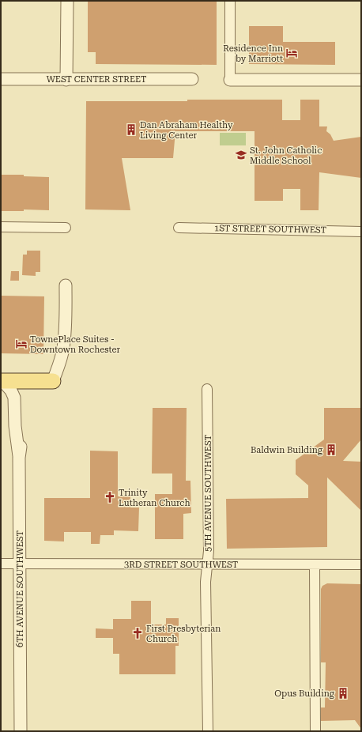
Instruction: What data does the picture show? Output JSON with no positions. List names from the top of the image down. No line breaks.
{"streets":{"street":["WEST CENTER STREET","1ST STREET SOUTHWEST","5TH AVENUE SOUTHWEST","3RD STREET SOUTHWEST","6TH AVENUE SOUTHWEST"]},"crossings":[["5TH AVENUE SOUTHWEST","3RD STREET SOUTHWEST"],["3RD STREET SOUTHWEST","6TH AVENUE SOUTHWEST"]],"places":{"hotel":["Residence Inn by Marriott","TownePlace Suites - Downtown Rochester"],"building":["Dan Abraham Healthy Living Center","Baldwin Building","Opus Building"],"school or university":["St. John Catholic Middle School"],"church":["Trinity Lutheran Church","First Presbyterian Church"]}}
